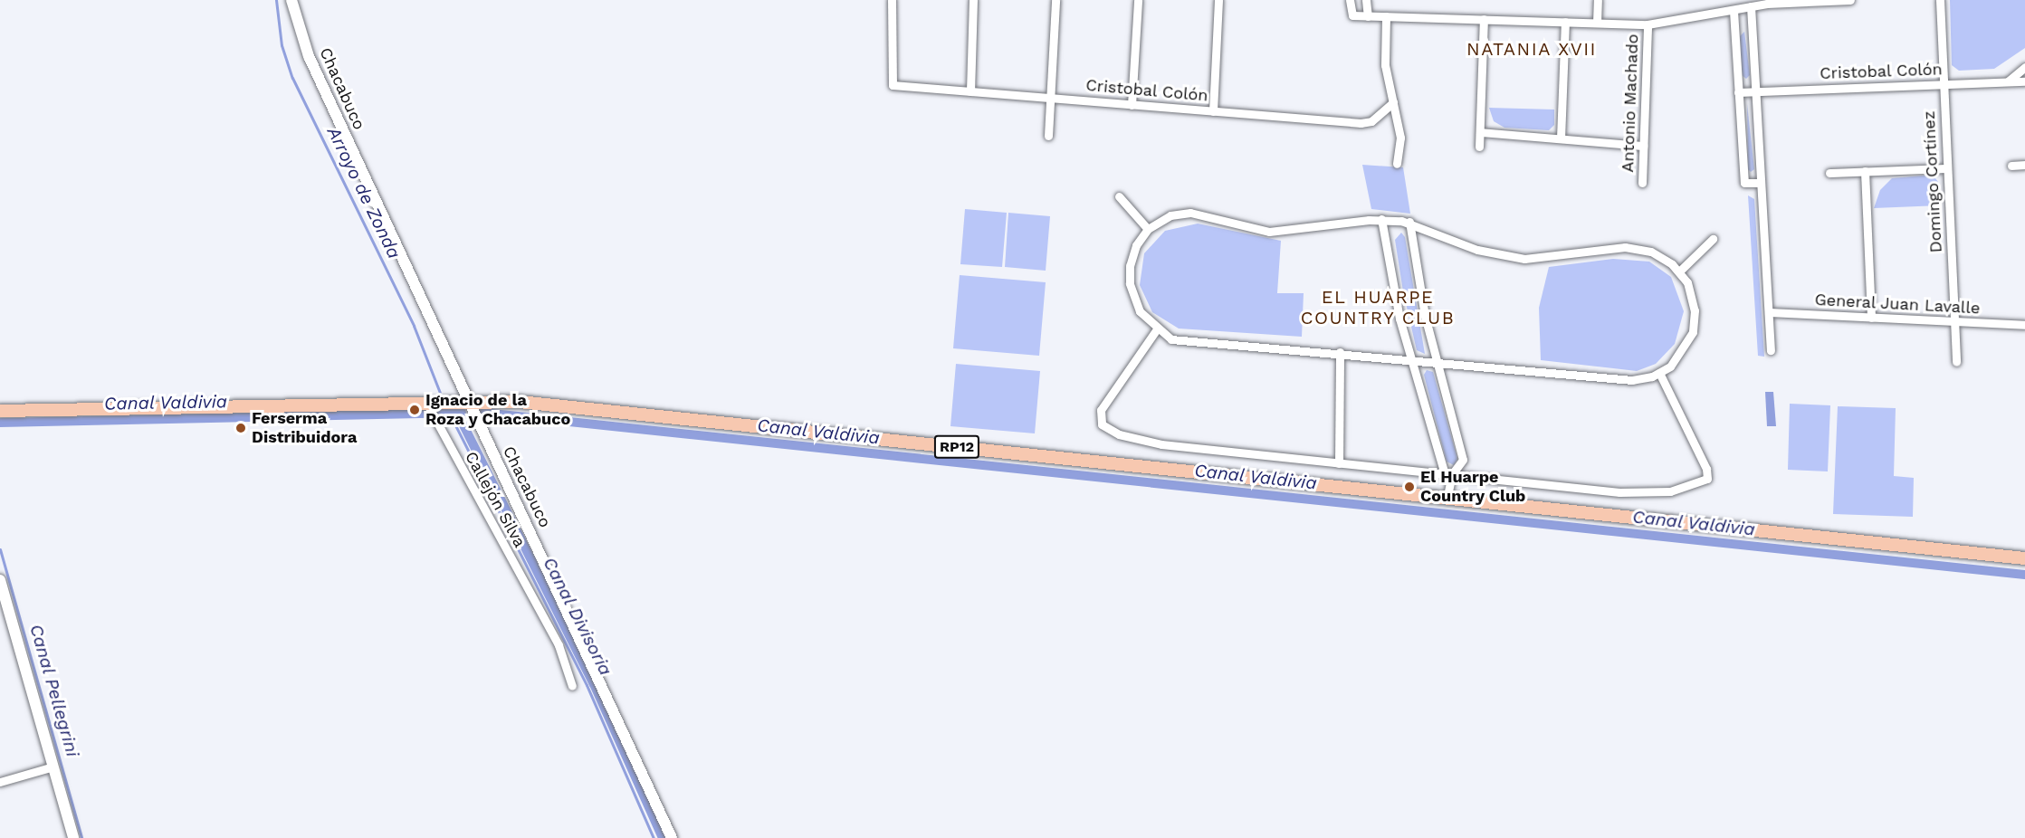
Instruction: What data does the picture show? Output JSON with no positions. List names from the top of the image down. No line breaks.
{"streets":{"main road":["RP12"],"street":["Cristobal Colón","Chacabuco","Antonio Machado","Domingo Cortínez","General Juan Lavalle","Callejón Silva"]},"crossings":[["Cristobal Colón","Domingo Cortínez"],["Chacabuco","RP12"],["Domingo Cortínez","General Juan Lavalle"],["RP12","Callejón Silva"]],"districts":["NATANIA XVII","EL HUARPE COUNTRY CLUB"],"water":["Arroyo de Zonda","Canal Valdivia","Canal Divisoria","Canal Pellegrini"],"places":["Ignacio de la Roza y Chacabuco","Ferserma Distribuidora","El Huarpe Country Club"]}
